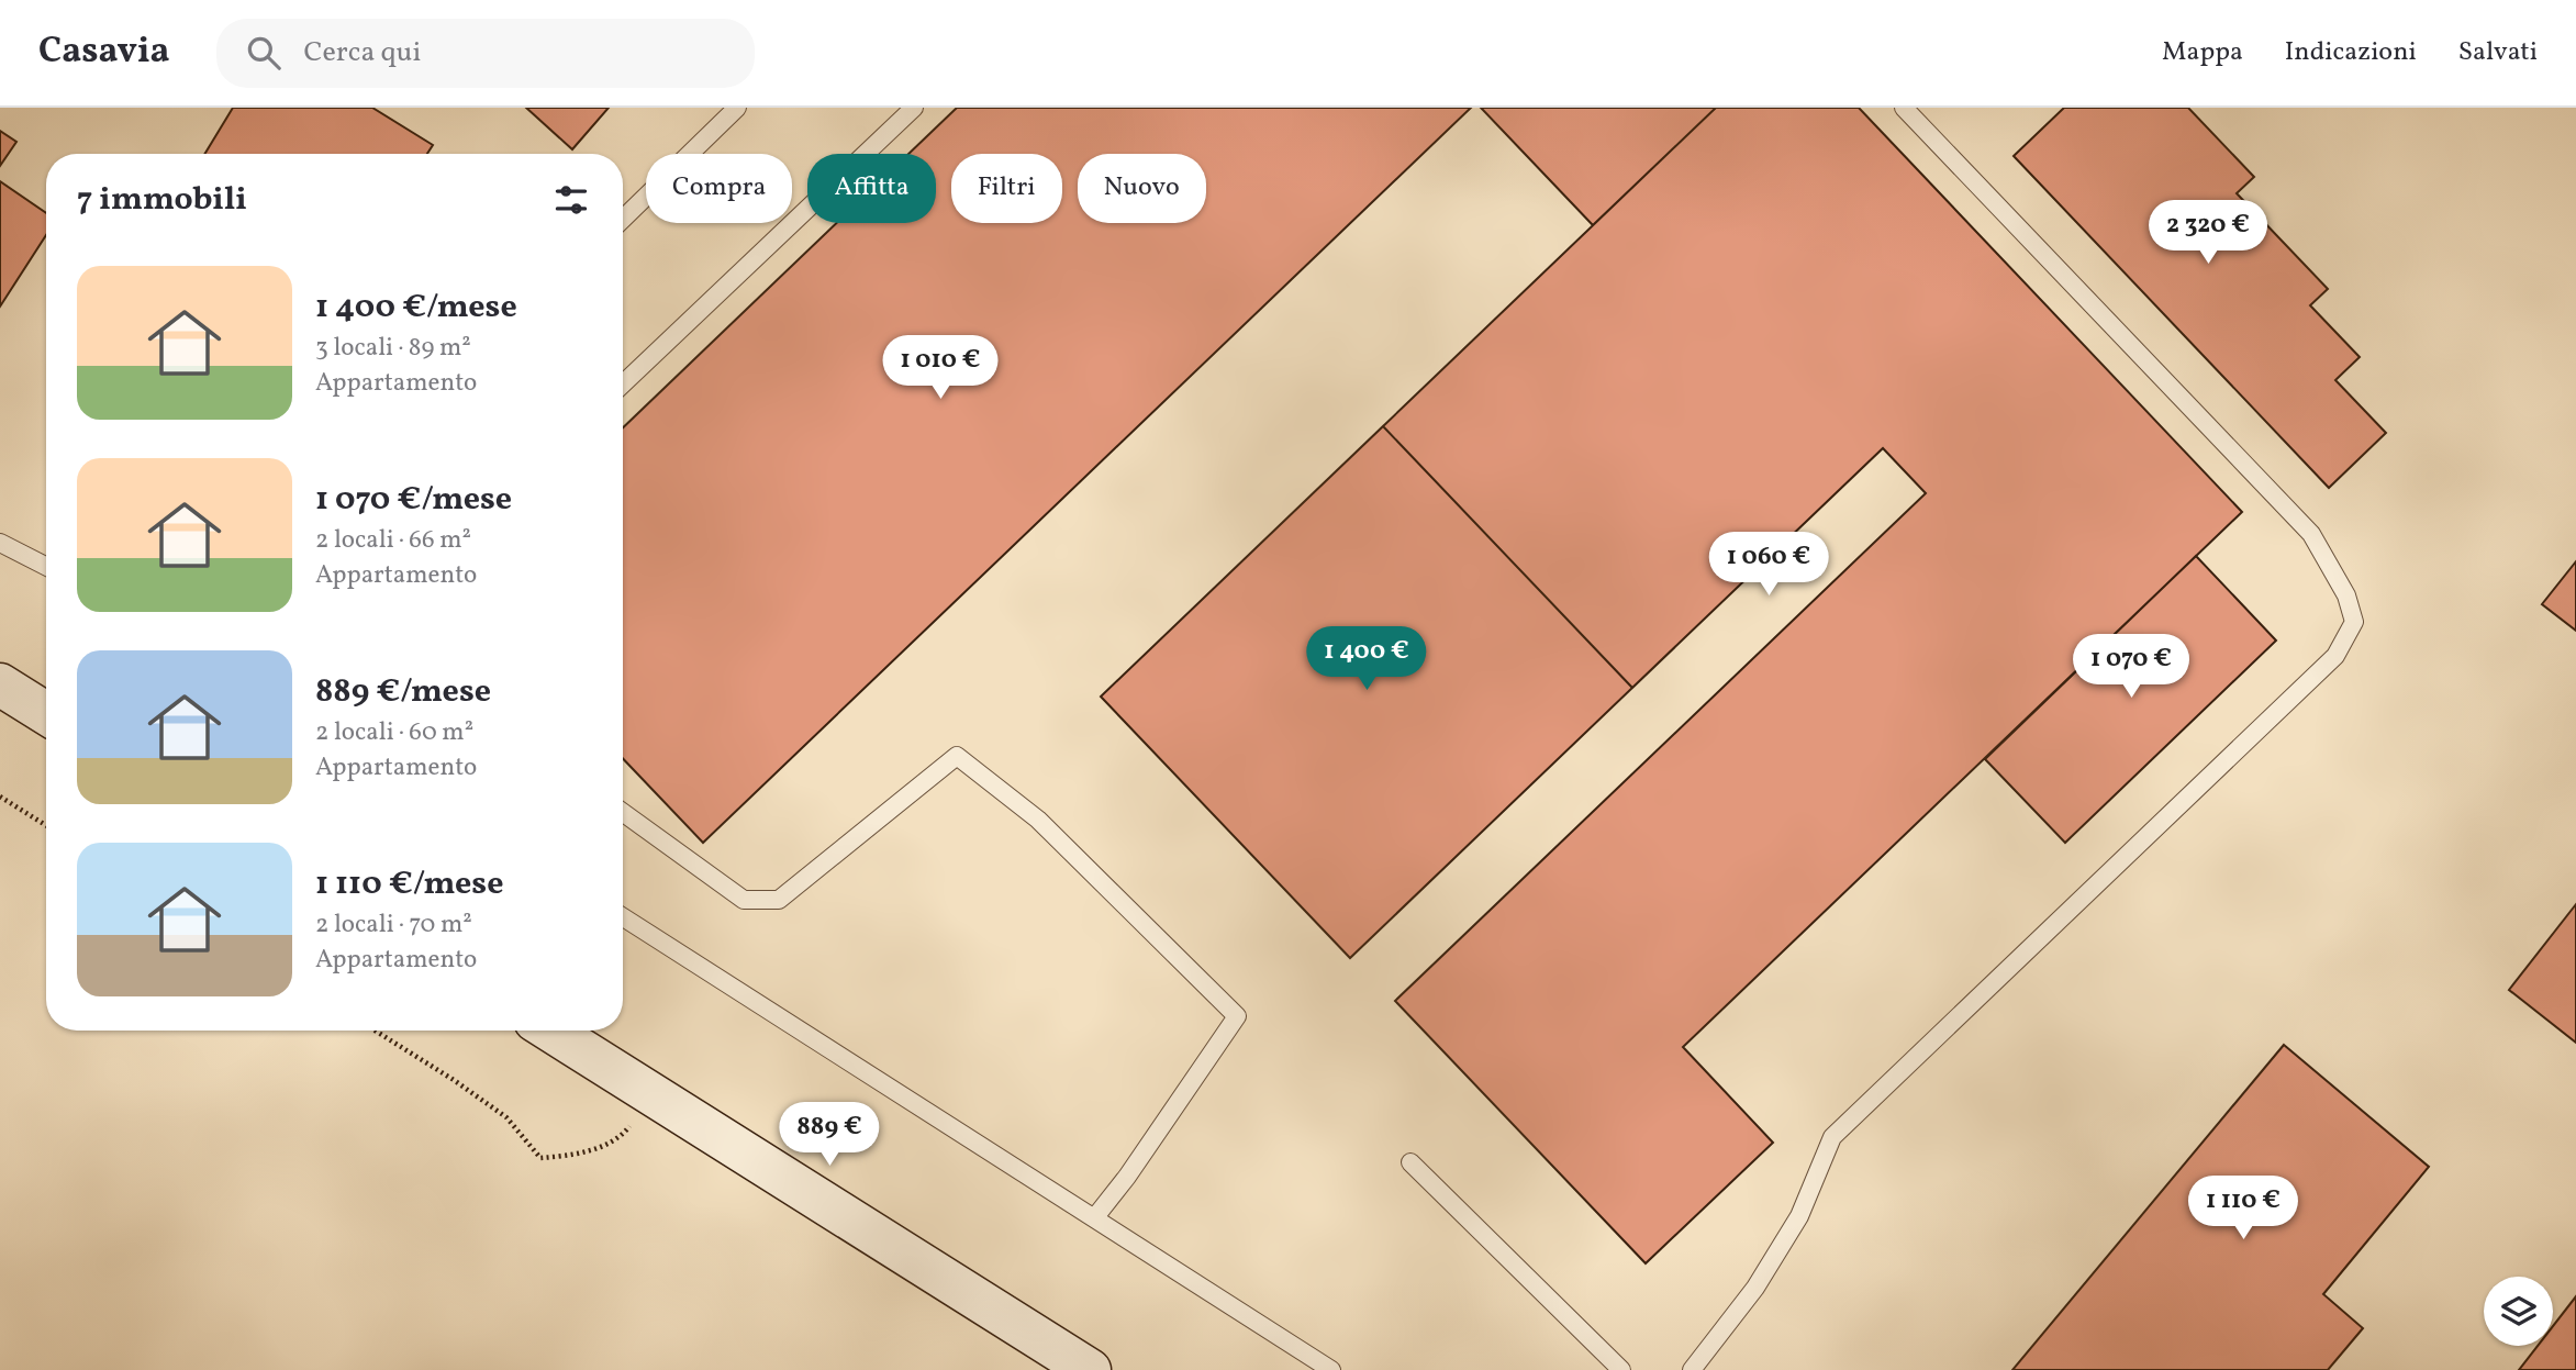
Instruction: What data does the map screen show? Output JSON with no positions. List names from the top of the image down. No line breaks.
{"page":{"header":"Casavia","search":"Cerca qui","nav":["Mappa","Indicazioni","Salvati"],"chip":["Compra","Affitta","Filtri","Nuovo"],"heading":"7 immobili","price":["2 320 €","1 010 €","1 060 €","1 400 €","1 070 €","889 €","1 110 €"],"list":[{"name":"1 400 €/mese","note":"3 locali · 89 m² · Appartamento"},{"name":"1 070 €/mese","note":"2 locali · 66 m² · Appartamento"},{"name":"889 €/mese","note":"2 locali · 60 m² · Appartamento"},{"name":"1 110 €/mese","note":"2 locali · 70 m² · Appartamento"}]}}
